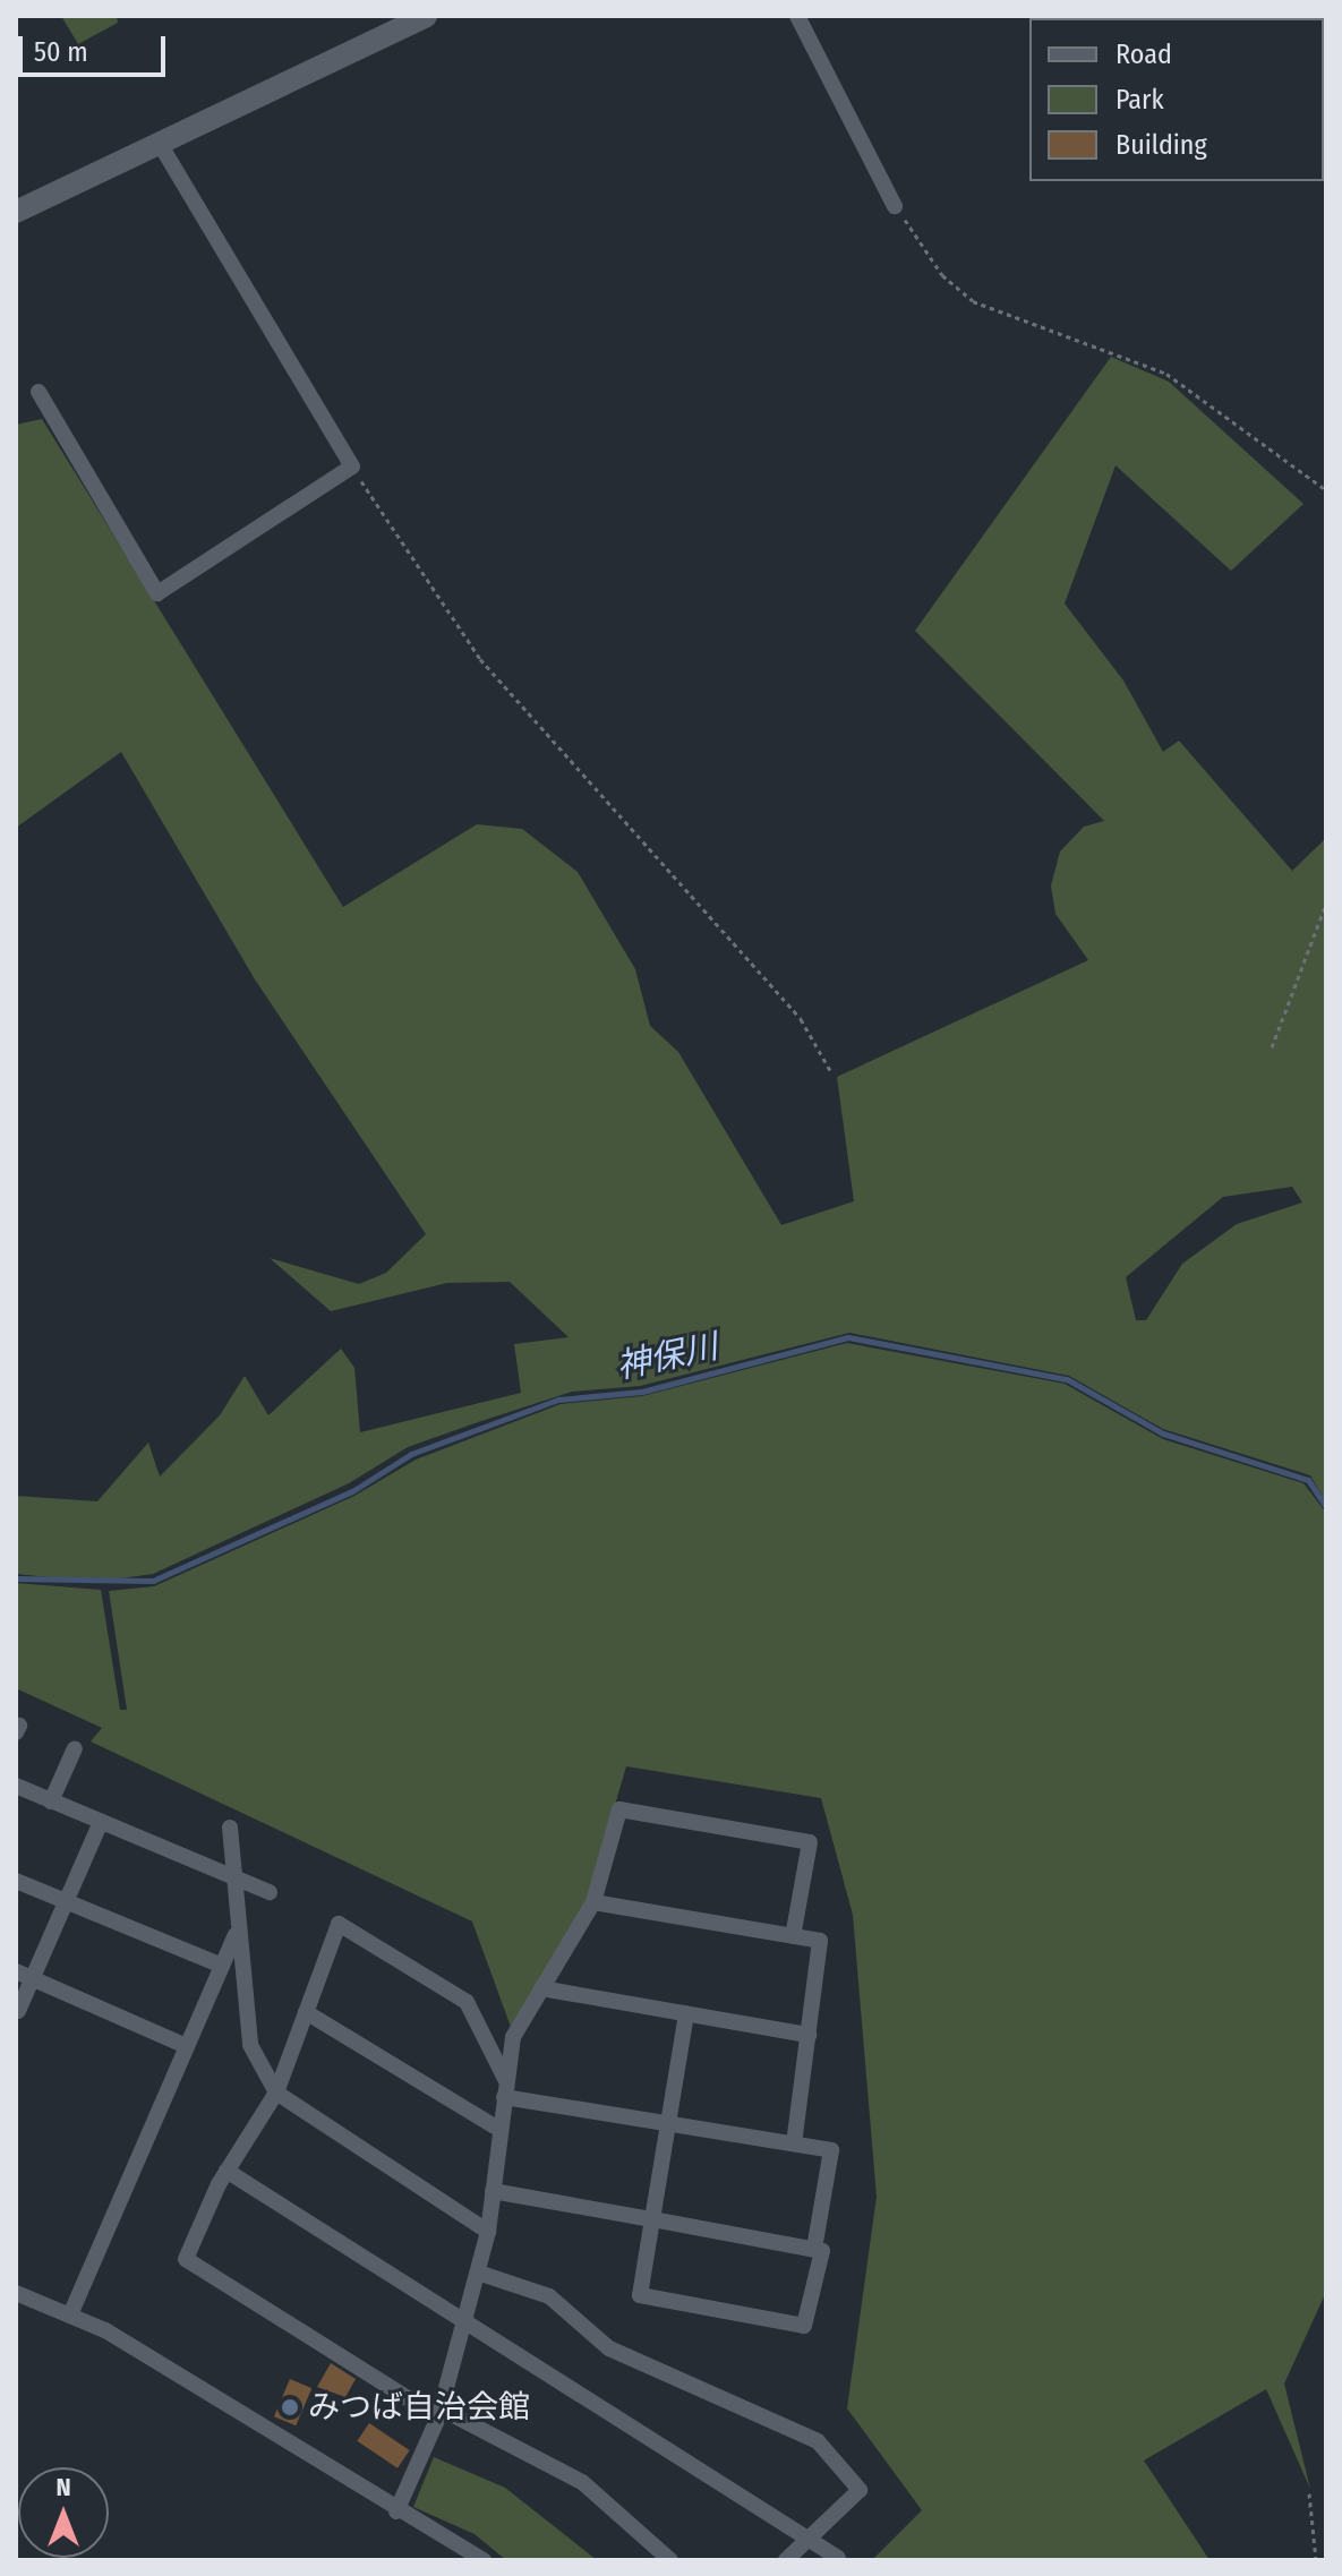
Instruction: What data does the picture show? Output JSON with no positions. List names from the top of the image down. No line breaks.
{"water":["神保川"],"places":["みつば自治会館"],"legend":["Road","Park","Building"],"scale_bar":"50 m","north":"top"}
